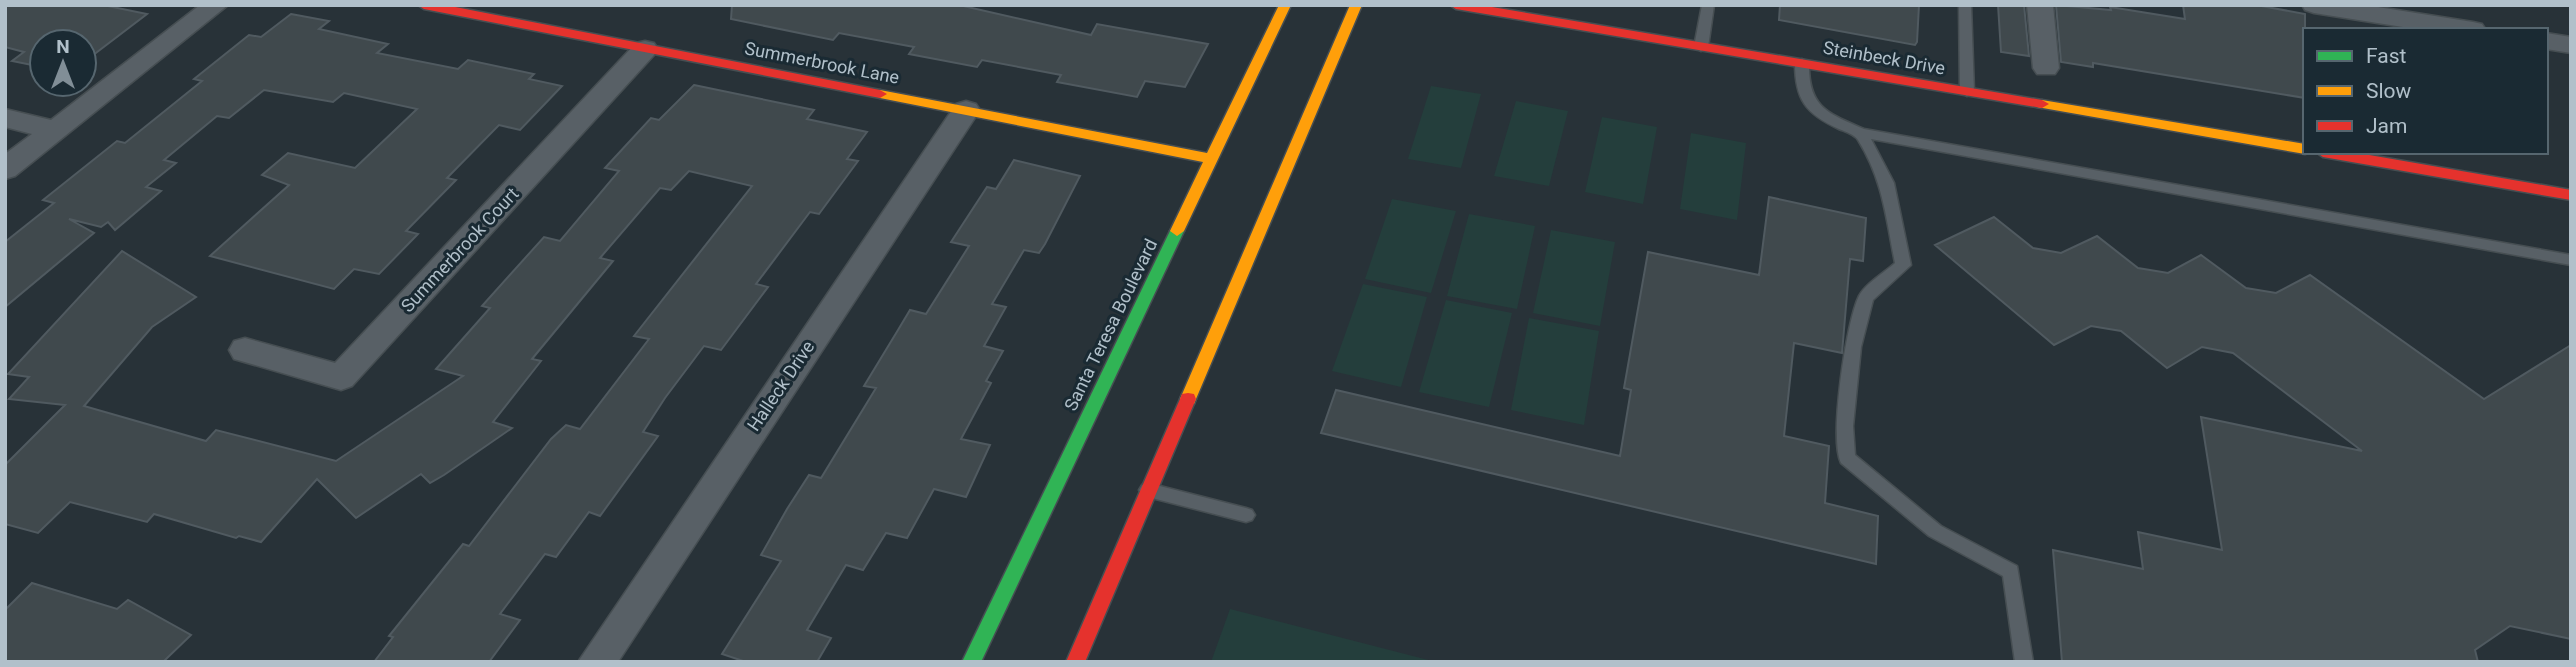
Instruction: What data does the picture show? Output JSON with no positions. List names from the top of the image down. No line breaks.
{"streets":{"street":["Steinbeck Drive","Summerbrook Lane","Summerbrook Court","Santa Teresa Boulevard","Halleck Drive"]},"crossings":[["Summerbrook Lane","Summerbrook Court"],["Summerbrook Lane","Santa Teresa Boulevard"],["Summerbrook Lane","Halleck Drive"]],"legend":["Fast","Slow","Jam"],"north":"top"}
